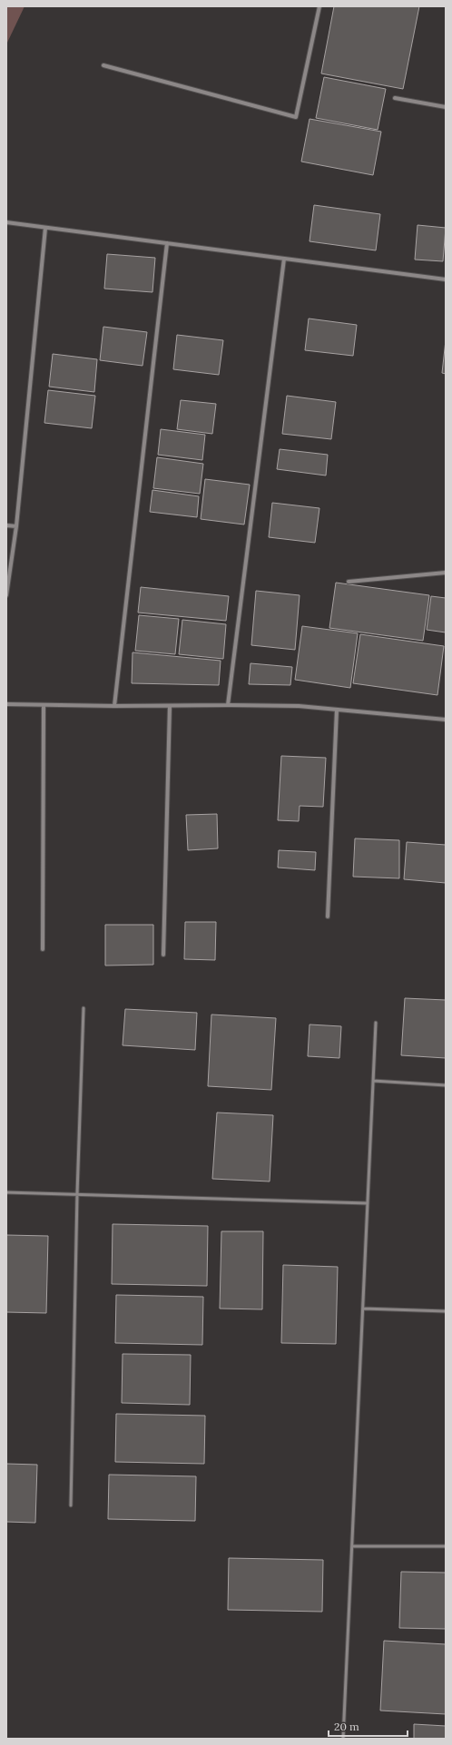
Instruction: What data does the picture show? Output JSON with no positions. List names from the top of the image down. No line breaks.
{"scale_bar":"20 m"}
